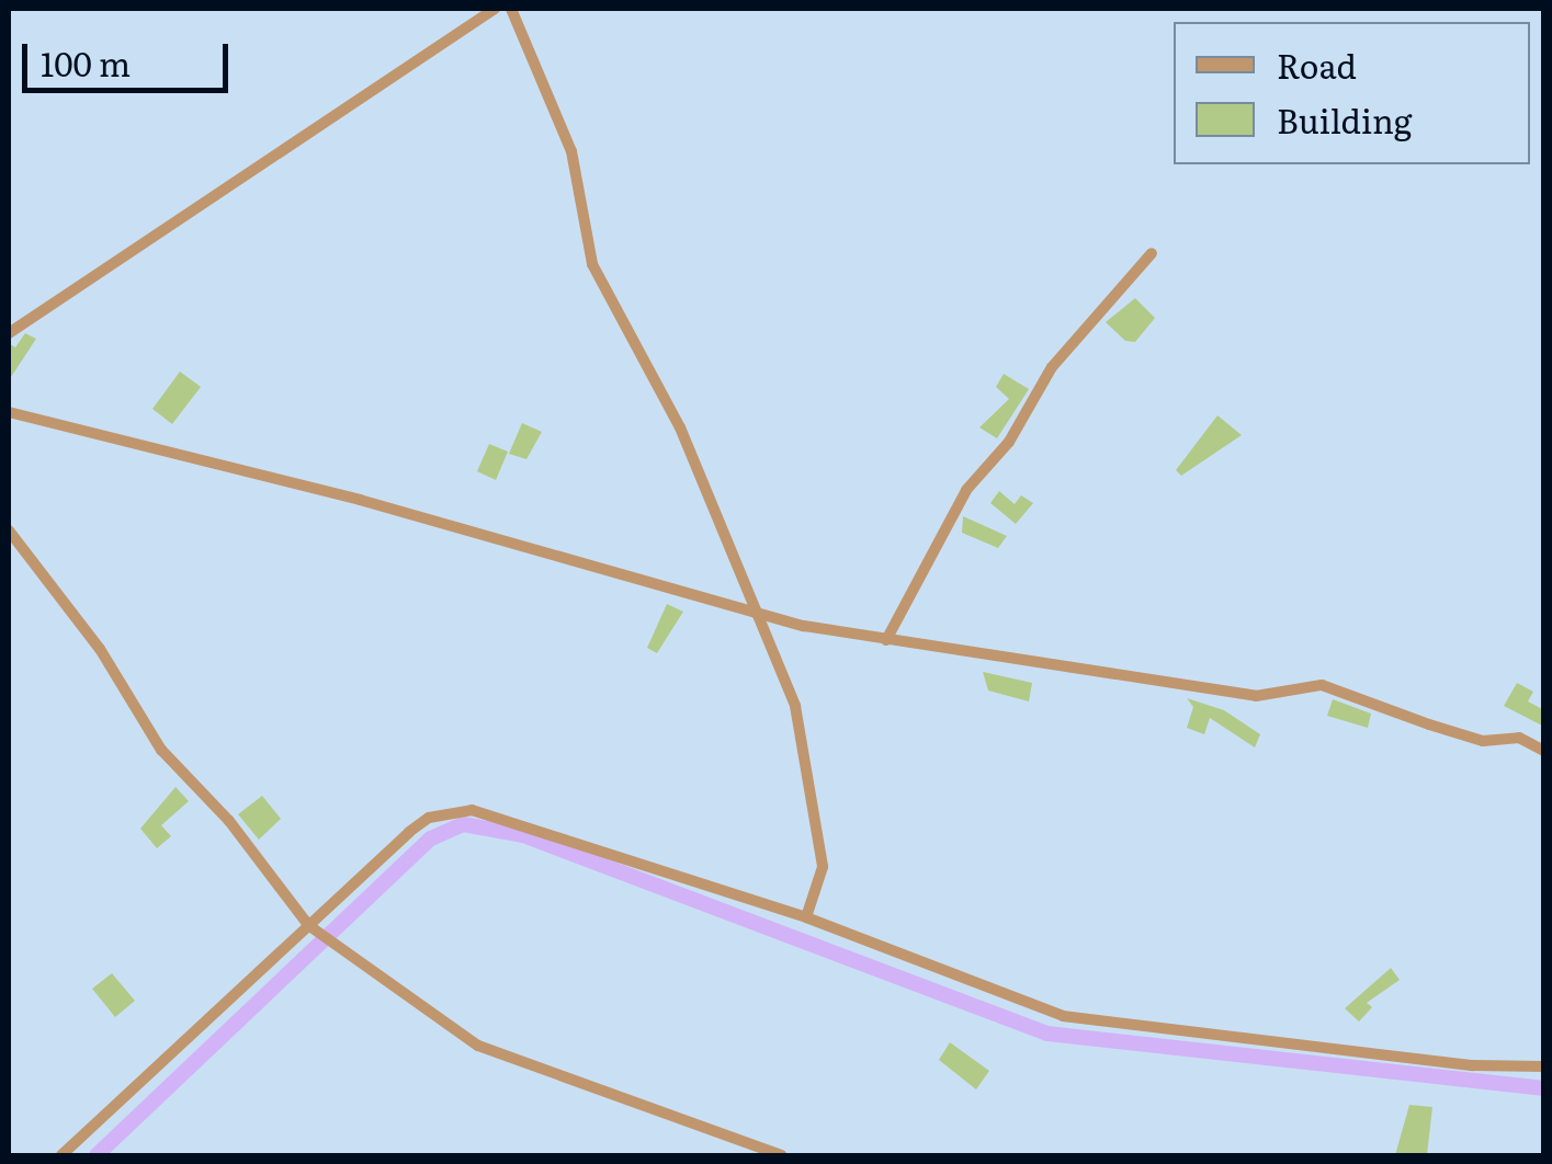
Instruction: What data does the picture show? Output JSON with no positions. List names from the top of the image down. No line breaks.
{"legend":["Road","Building"],"scale_bar":"100 m"}
